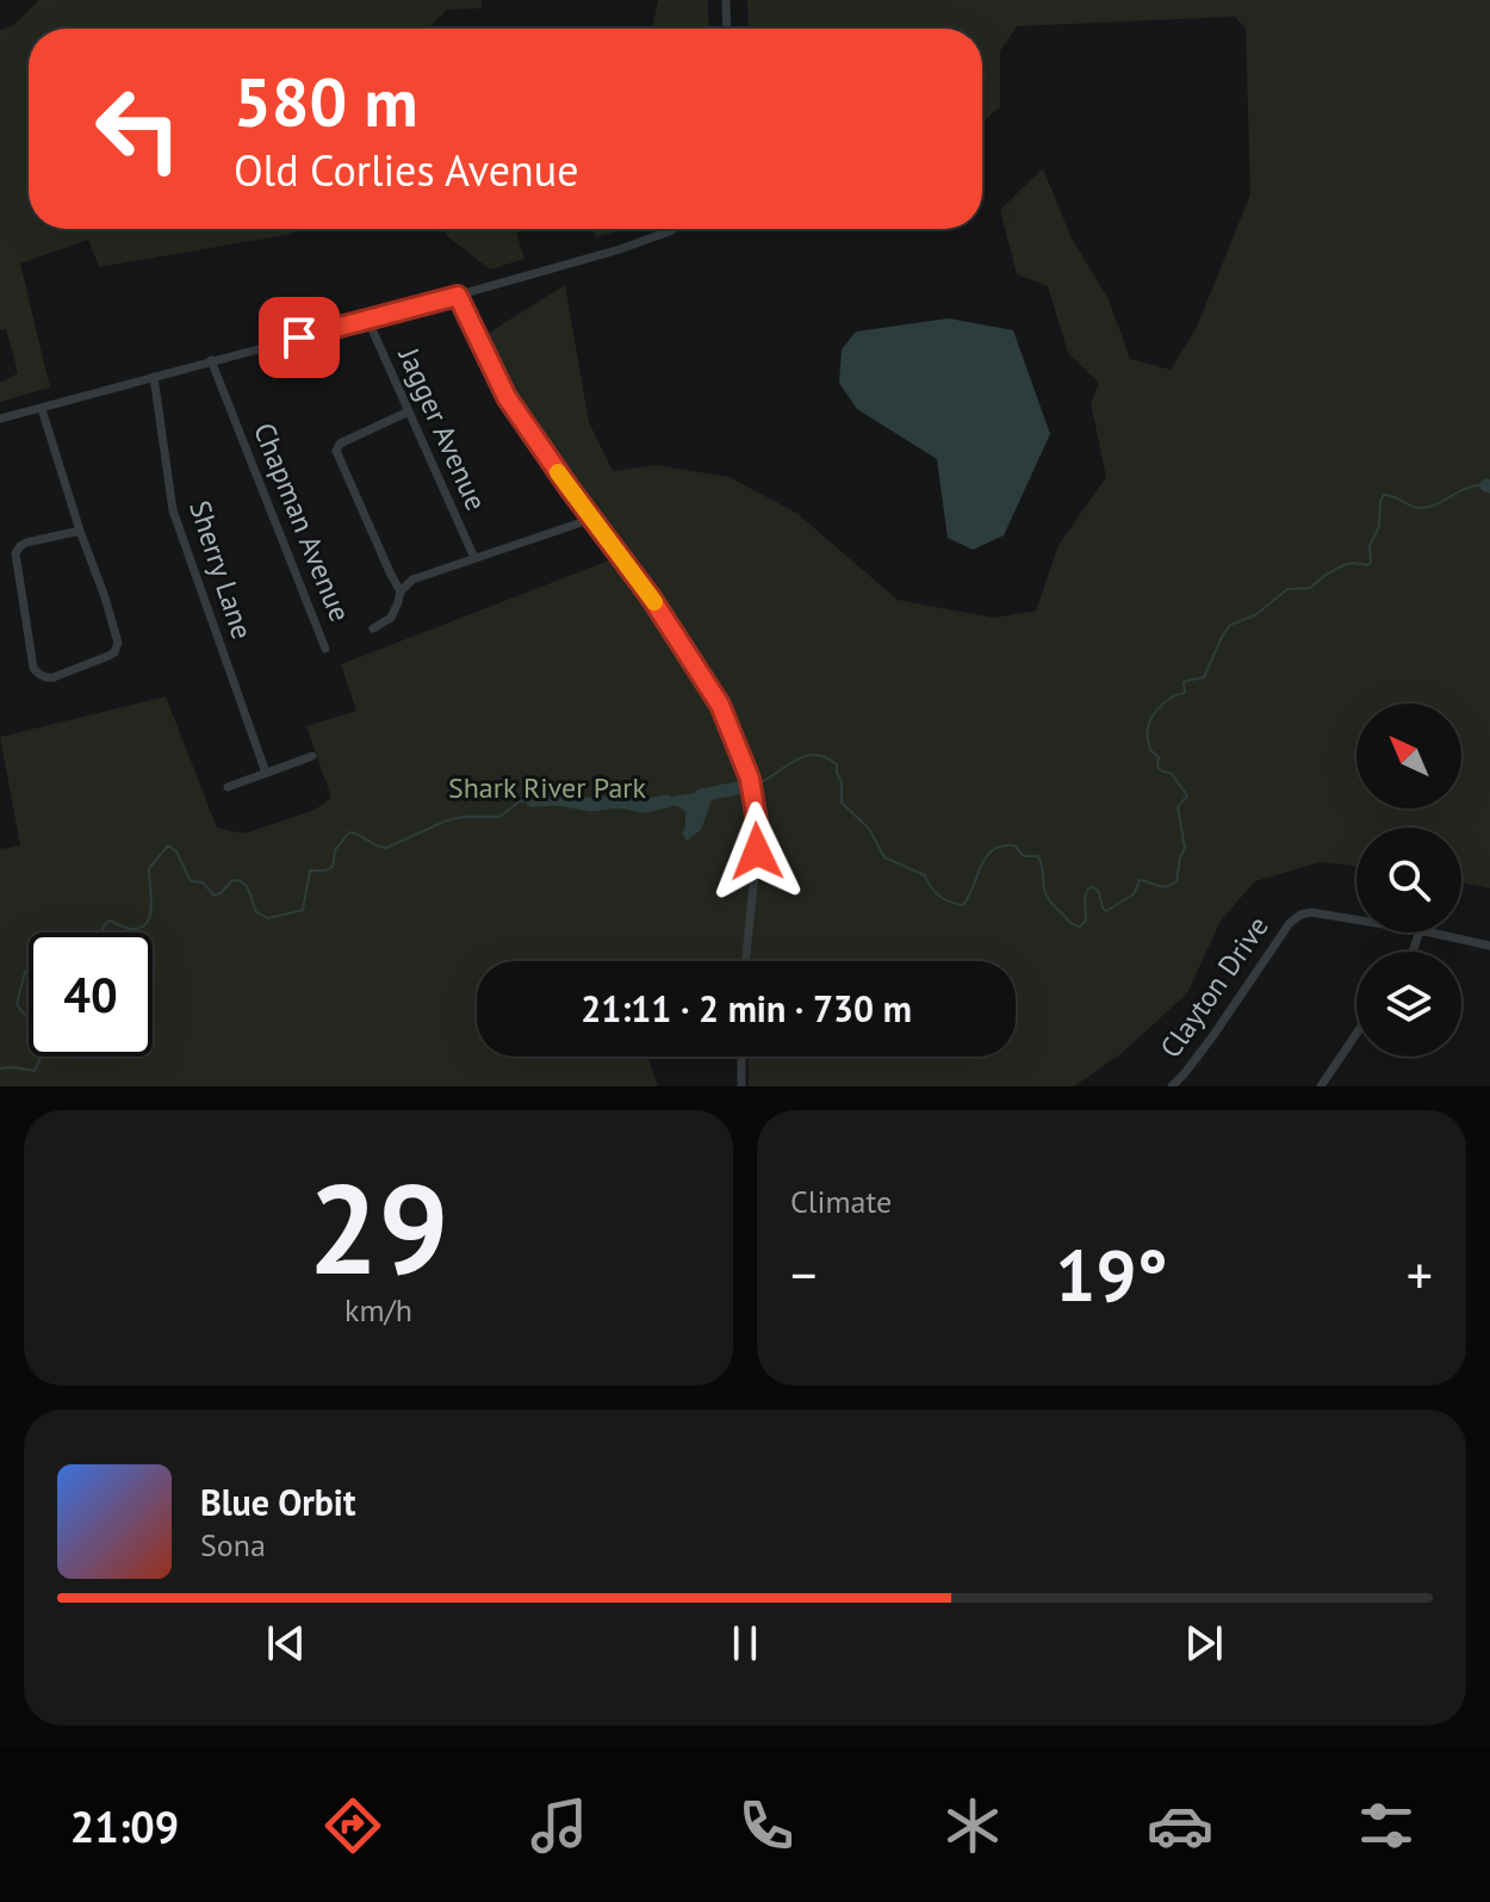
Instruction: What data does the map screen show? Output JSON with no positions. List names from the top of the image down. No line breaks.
{"streets":{"street":["Jagger Avenue","Chapman Avenue","Sherry Lane","Clayton Drive"]},"parks":["Shark River Park"],"north":"top left","page":{"turn":["580 m","Old Corlies Avenue"],"limit":"40","trip":"21:11 · 2 min · 730 m","tile":[["29","km/h"],"Climate"],"heat":["−","19°","+"],"song":["Blue Orbit","Sona"],"tabs":"21:09"}}
